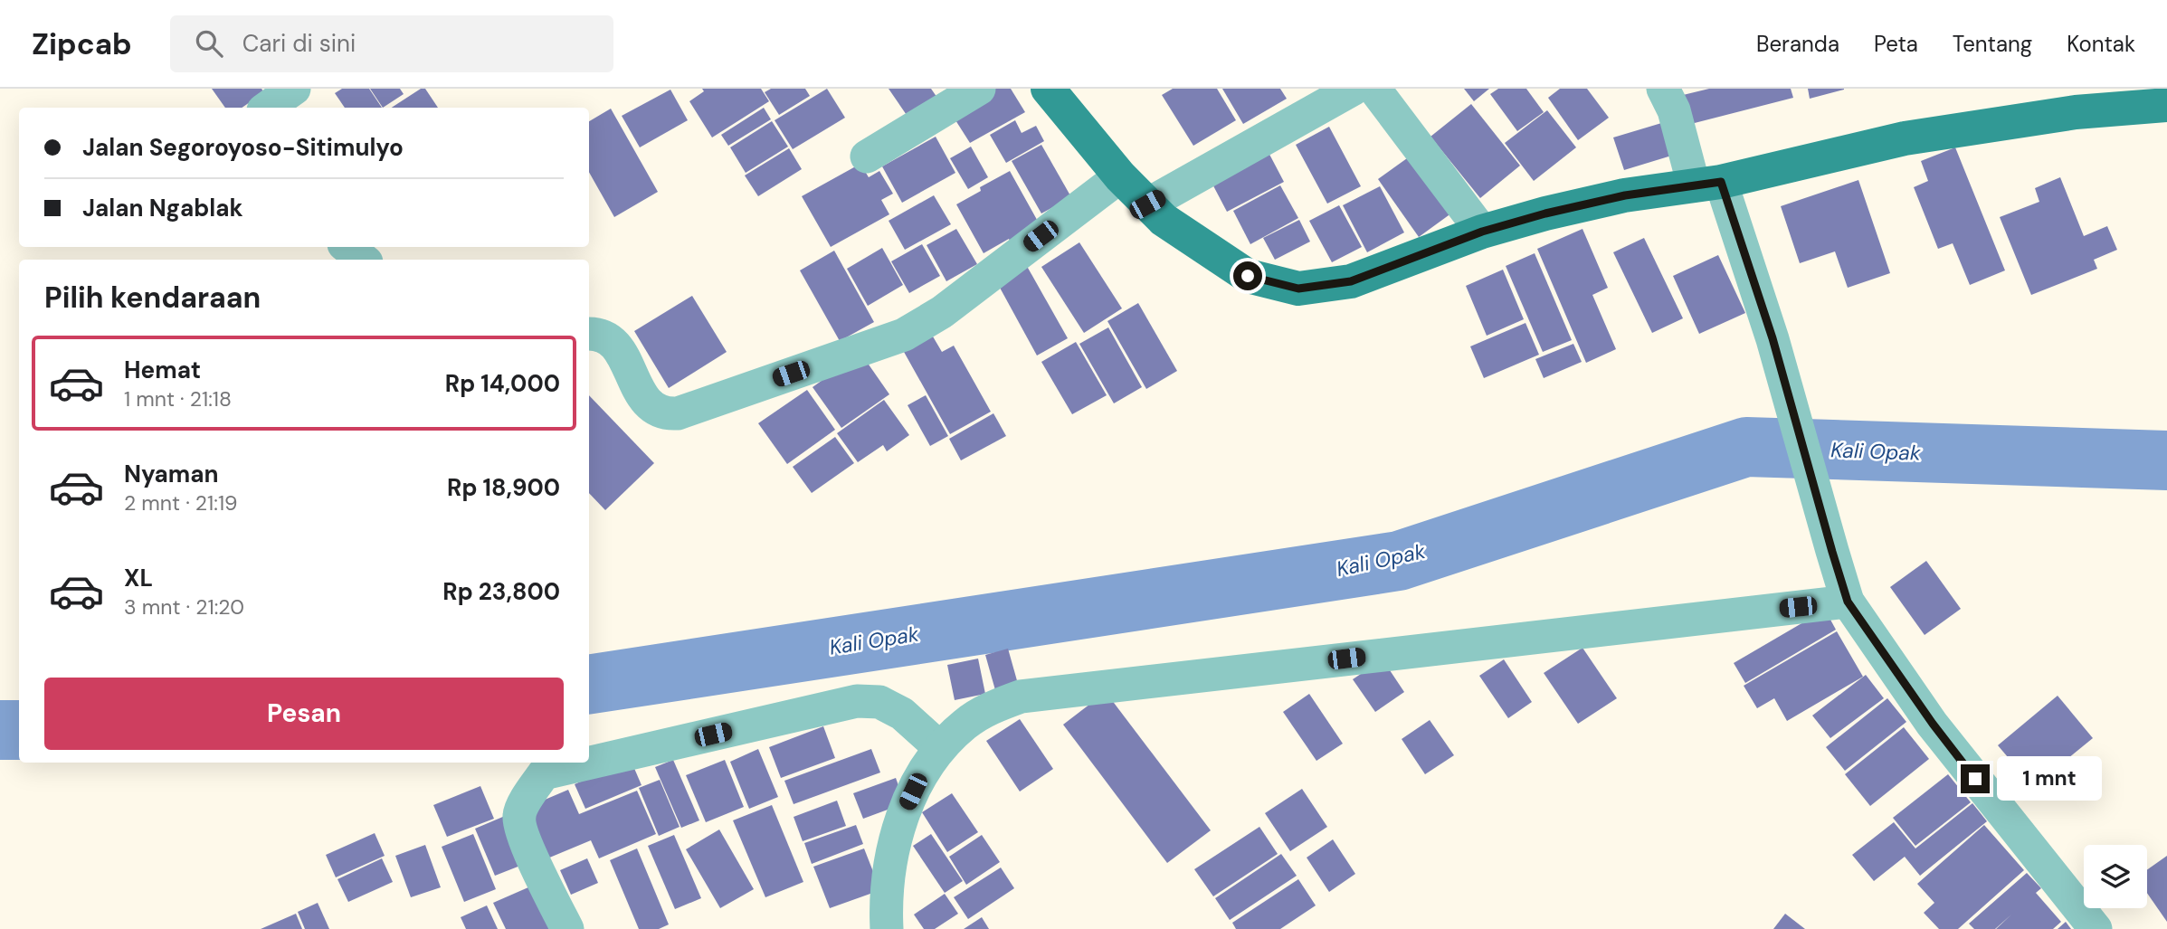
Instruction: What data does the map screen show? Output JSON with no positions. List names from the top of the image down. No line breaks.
{"water":["Kali Opak"],"page":{"header":"Zipcab","search":"Cari di sini","nav":["Beranda","Peta","Tentang","Kontak"],"banner":["Jalan Segoroyoso-Sitimulyo","Jalan Ngablak"],"heading":"Pilih kendaraan","list":[{"name":"Hemat","note":"1 mnt · 21:18","value":"Rp 14,000"},{"name":"Nyaman","note":"2 mnt · 21:19","value":"Rp 18,900"},{"name":"XL","note":"3 mnt · 21:20","value":"Rp 23,800"}],"buttons":"Pesan","bubble":"1 mnt"}}
